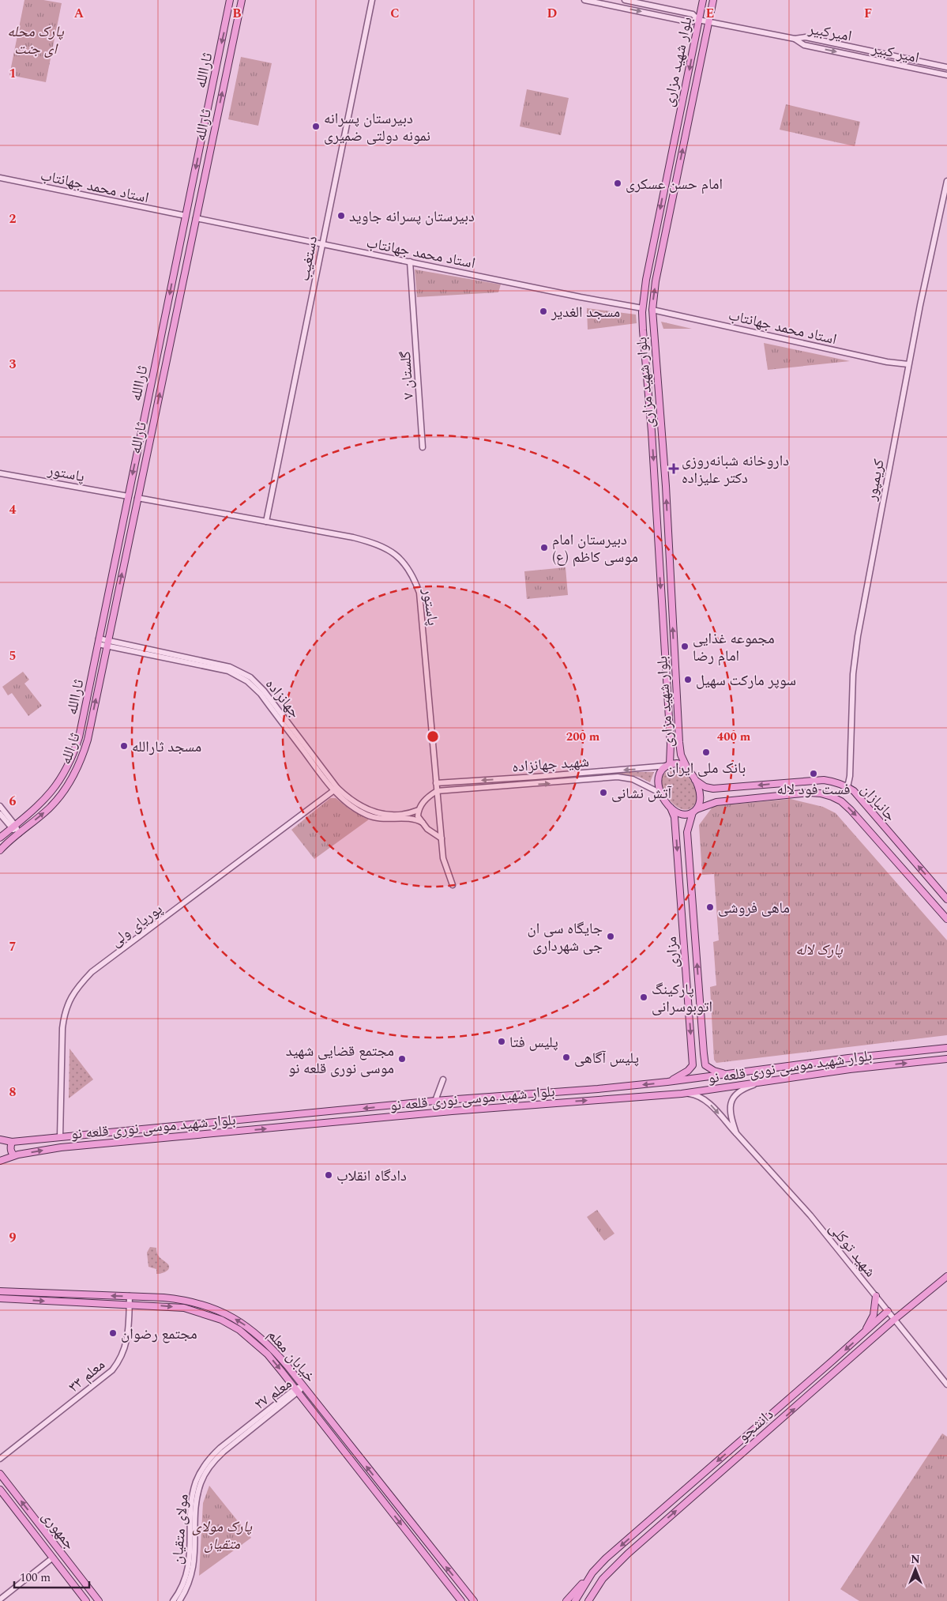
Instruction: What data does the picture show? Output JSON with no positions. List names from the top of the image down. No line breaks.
{"streets":{"main road":["بلوار شهید مزاری","ثاراالله","ثارالله","جانبازان","مزاری","بلوار شهید موسی نوری قلعه نو","خیابان معلم","دانشجو","جمهوری"],"street":["امیرکبیر","امیر کبیر","استاد محمد جهانتاب","دستغیب","گلستان ۷","پاستور","کریمپور","جهانزاده","شهید جهانزاده","پوریای ولی","شهید توکلی","معلم ۳۳","معلم ۲۷","مولای متقیان"]},"crossings":[["امیرکبیر","امیر کبیر"],["امیرکبیر","بلوار شهید مزاری"],["بلوار شهید مزاری","استاد محمد جهانتاب"],["بلوار شهید مزاری","شهید جهانزاده"],["بلوار شهید مزاری","جانبازان"],["بلوار شهید مزاری","مزاری"],["ثاراالله","استاد محمد جهانتاب"],["ثاراالله","پاستور"],["ثاراالله","جهانزاده"],["ثارالله","استاد محمد جهانتاب"],["ثارالله","پاستور"],["ثارالله","جهانزاده"],["استاد محمد جهانتاب","دستغیب"],["استاد محمد جهانتاب","گلستان ۷"],["استاد محمد جهانتاب","کریمپور"],["دستغیب","پاستور"],["پاستور","شهید جهانزاده"],["کریمپور","جانبازان"],["جهانزاده","پوریای ولی"],["شهید جهانزاده","جانبازان"],["شهید جهانزاده","مزاری"],["جانبازان","مزاری"],["پوریای ولی","بلوار شهید موسی نوری قلعه نو"],["بلوار شهید موسی نوری قلعه نو","شهید توکلی"],["شهید توکلی","دانشجو"],["خیابان معلم","معلم ۳۳"],["خیابان معلم","معلم ۲۷"],["معلم ۲۷","مولای متقیان"]],"one_way":["امیر کبیر","ثاراالله","ثارالله"],"parks":["پارک محله ای جنت","پارک لاله","پارک مولای متقیان"],"places":{"other":["دبیرستان پسرانه نمونه دولتی ضمیری","امام حسن عسکری","دبیرستان پسرانه جاوید","مسجد الغدیر","دبیرستان امام موسی کاظم (ع)","مجموعه غذایی امام رضا","سوپر مارکت سهیل","مسجد ثارالله","بانک ملی ایران","فست فود لاله","آتش نشانی","ماهی فروشی","جایگاه سی ان جی شهرداری","پارکینگ اتوبوسرانی","پلیس فتا","پلیس آگاهی","مجتمع قضایی شهید موسی نوری قلعه نو","دادگاه انقلاب","مجتمع رضوان"],"health":["داروخانه شبانه‌روزی دکتر علیزاده"]},"scale_bar":"100 m","north":"top","grid":{"columns":["A","B","C","D","E","F"],"rows":["1","2","3","4","5","6","7","8","9"]},"rings":["200 m","400 m"]}
